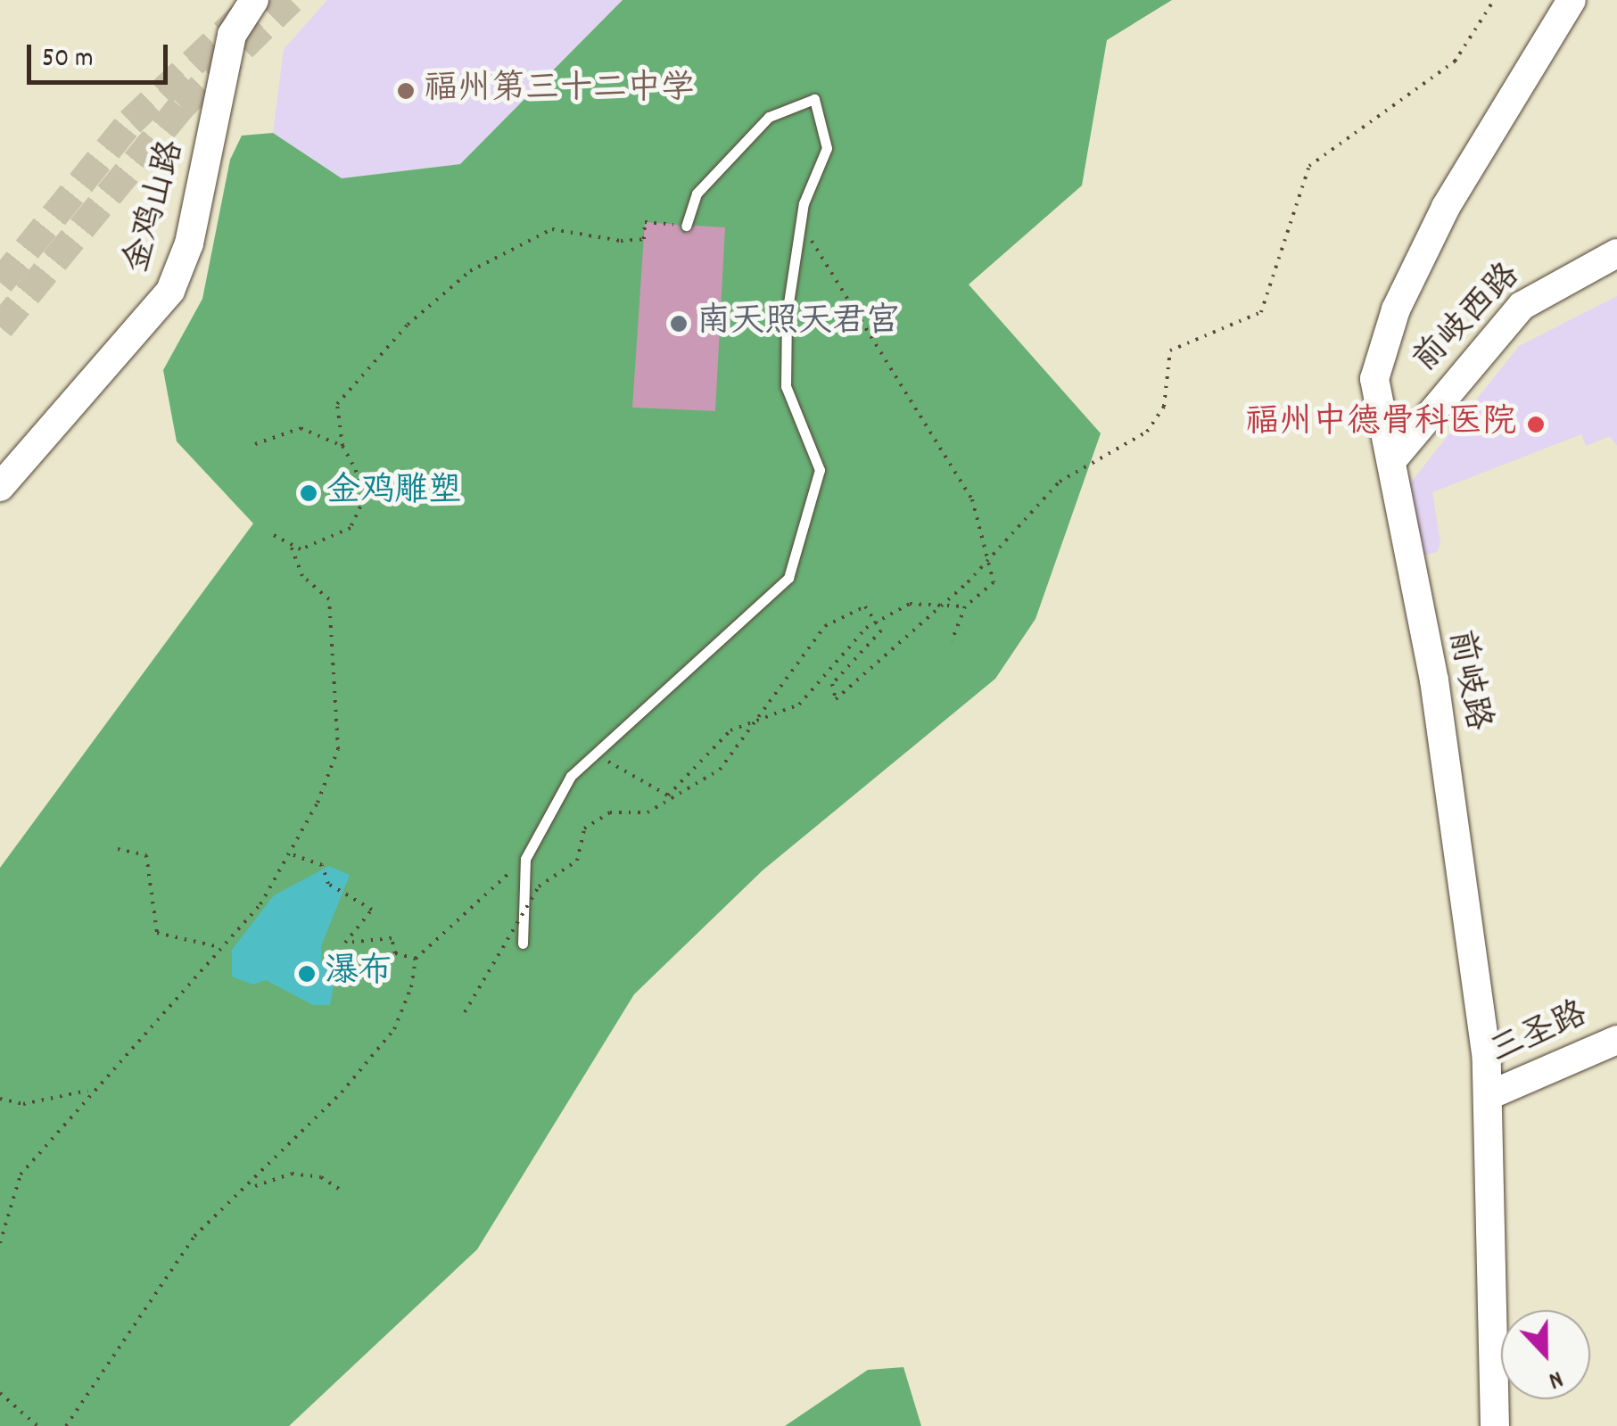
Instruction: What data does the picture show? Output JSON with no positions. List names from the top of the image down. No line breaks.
{"streets":{"street":["金鸡山路","前岐西路","前岐路","三圣路"]},"crossings":[["前岐西路","前岐路"],["前岐路","三圣路"]],"places":["福州第三十二中学","南天照天君宫","福州中德骨科医院","金鸡雕塑","瀑布"],"scale_bar":"50 m","north":"bottom"}
